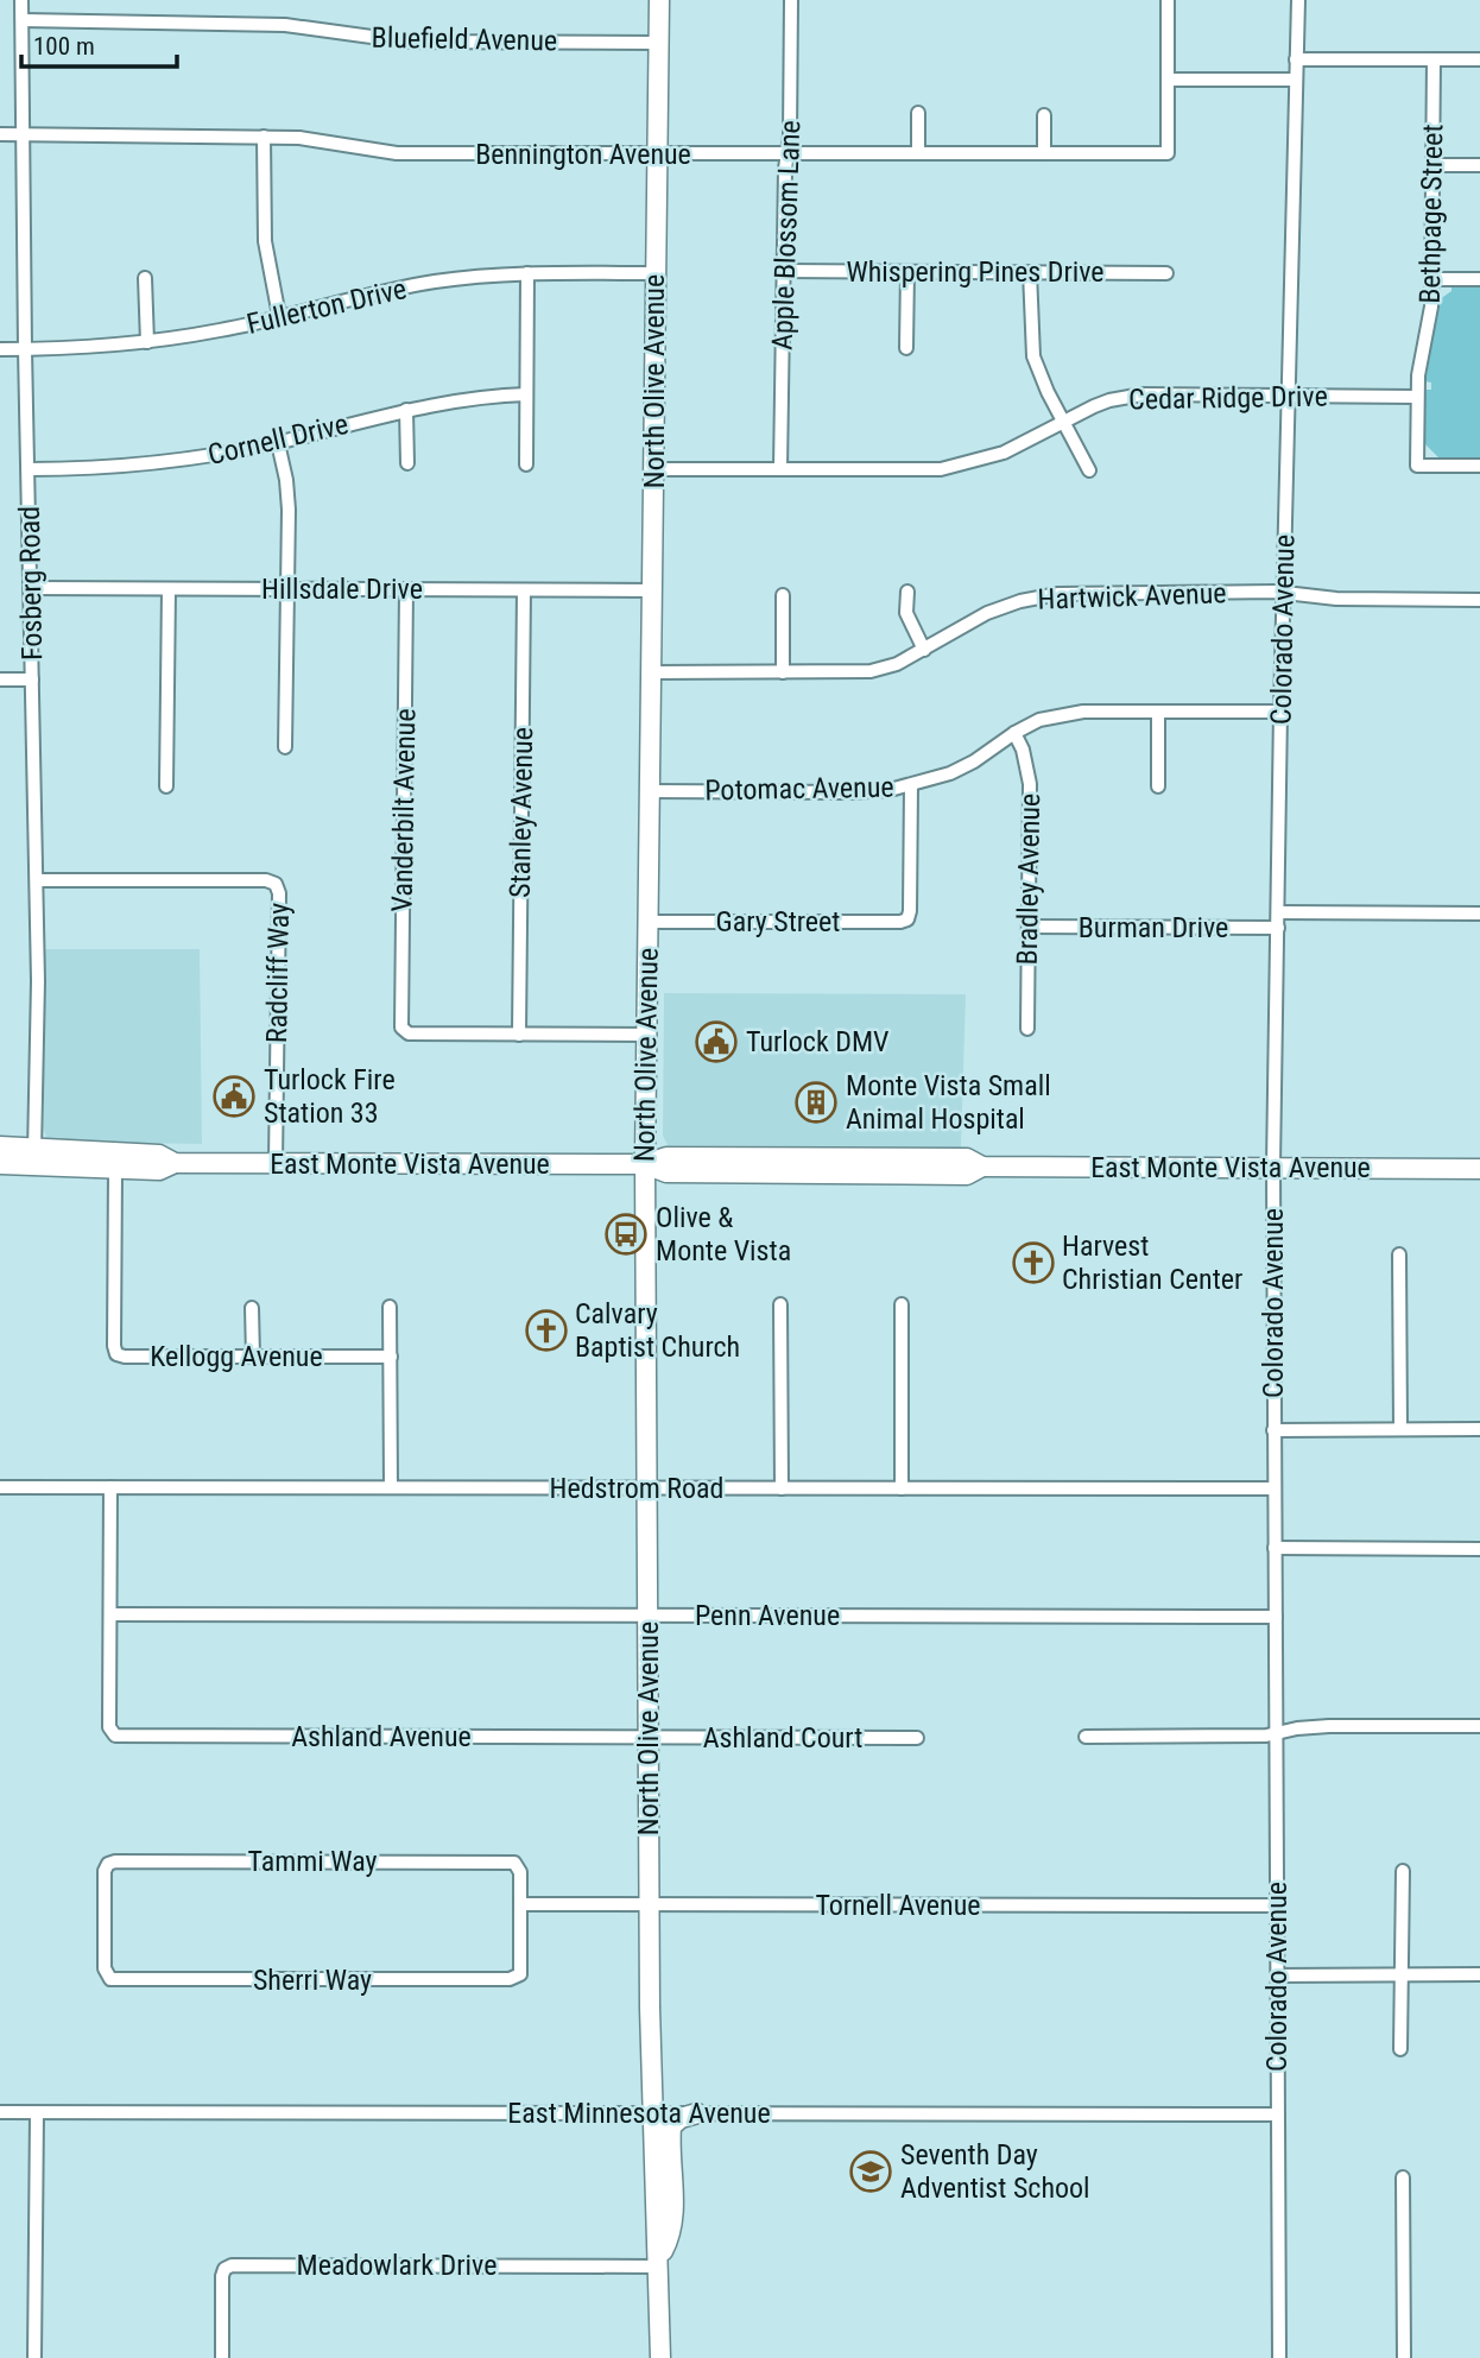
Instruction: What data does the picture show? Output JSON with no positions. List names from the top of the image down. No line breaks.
{"streets":{"street":["Bluefield Avenue","Bennington Avenue","Bethpage Street","Apple Blossom Lane","Whispering Pines Drive","Fullerton Drive","North Olive Avenue","Cedar Ridge Drive","Cornell Drive","Fosberg Road","Hillsdale Drive","Hartwick Avenue","Colorado Avenue","Potomac Avenue","Vanderbilt Avenue","Stanley Avenue","Bradley Avenue","Gary Street","Burman Drive","Radcliff Way","East Monte Vista Avenue","Kellogg Avenue","Hedstrom Road","Penn Avenue","Ashland Avenue","Ashland Court","Tammi Way","Tornell Avenue","Sherri Way","East Minnesota Avenue","Meadowlark Drive"]},"crossings":[["Bluefield Avenue","North Olive Avenue"],["Bluefield Avenue","Fosberg Road"],["Bennington Avenue","Apple Blossom Lane"],["Bennington Avenue","North Olive Avenue"],["Bennington Avenue","Fosberg Road"],["Bethpage Street","Cedar Ridge Drive"],["Apple Blossom Lane","Whispering Pines Drive"],["Apple Blossom Lane","Cedar Ridge Drive"],["Fullerton Drive","North Olive Avenue"],["Fullerton Drive","Fosberg Road"],["North Olive Avenue","Cedar Ridge Drive"],["North Olive Avenue","Hillsdale Drive"],["North Olive Avenue","Hartwick Avenue"],["North Olive Avenue","Potomac Avenue"],["North Olive Avenue","Gary Street"],["North Olive Avenue","East Monte Vista Avenue"],["North Olive Avenue","Hedstrom Road"],["North Olive Avenue","Penn Avenue"],["North Olive Avenue","Ashland Avenue"],["North Olive Avenue","Ashland Court"],["North Olive Avenue","Tornell Avenue"],["North Olive Avenue","East Minnesota Avenue"],["North Olive Avenue","Meadowlark Drive"],["Cedar Ridge Drive","Colorado Avenue"],["Cornell Drive","Fosberg Road"],["Fosberg Road","Hillsdale Drive"],["Fosberg Road","Radcliff Way"],["Fosberg Road","East Monte Vista Avenue"],["Hillsdale Drive","Vanderbilt Avenue"],["Hillsdale Drive","Stanley Avenue"],["Hartwick Avenue","Colorado Avenue"],["Colorado Avenue","Potomac Avenue"],["Colorado Avenue","Burman Drive"],["Colorado Avenue","East Monte Vista Avenue"],["Colorado Avenue","Hedstrom Road"],["Colorado Avenue","Penn Avenue"],["Colorado Avenue","Tornell Avenue"],["Colorado Avenue","East Minnesota Avenue"],["Potomac Avenue","Bradley Avenue"],["Potomac Avenue","Gary Street"],["Vanderbilt Avenue","Stanley Avenue"],["Bradley Avenue","Burman Drive"],["Radcliff Way","East Monte Vista Avenue"],["East Monte Vista Avenue","Kellogg Avenue"],["Penn Avenue","Ashland Avenue"],["Ashland Avenue","Ashland Court"],["Tammi Way","Tornell Avenue"],["Tammi Way","Sherri Way"],["Tornell Avenue","Sherri Way"]],"places":{"public building":["Turlock DMV","Turlock Fire Station 33"],"building":["Monte Vista Small Animal Hospital"],"bus stop":["Olive & Monte Vista"],"church":["Harvest Christian Center","Calvary Baptist Church"],"school or university":["Seventh Day Adventist School"]},"scale_bar":"100 m"}
